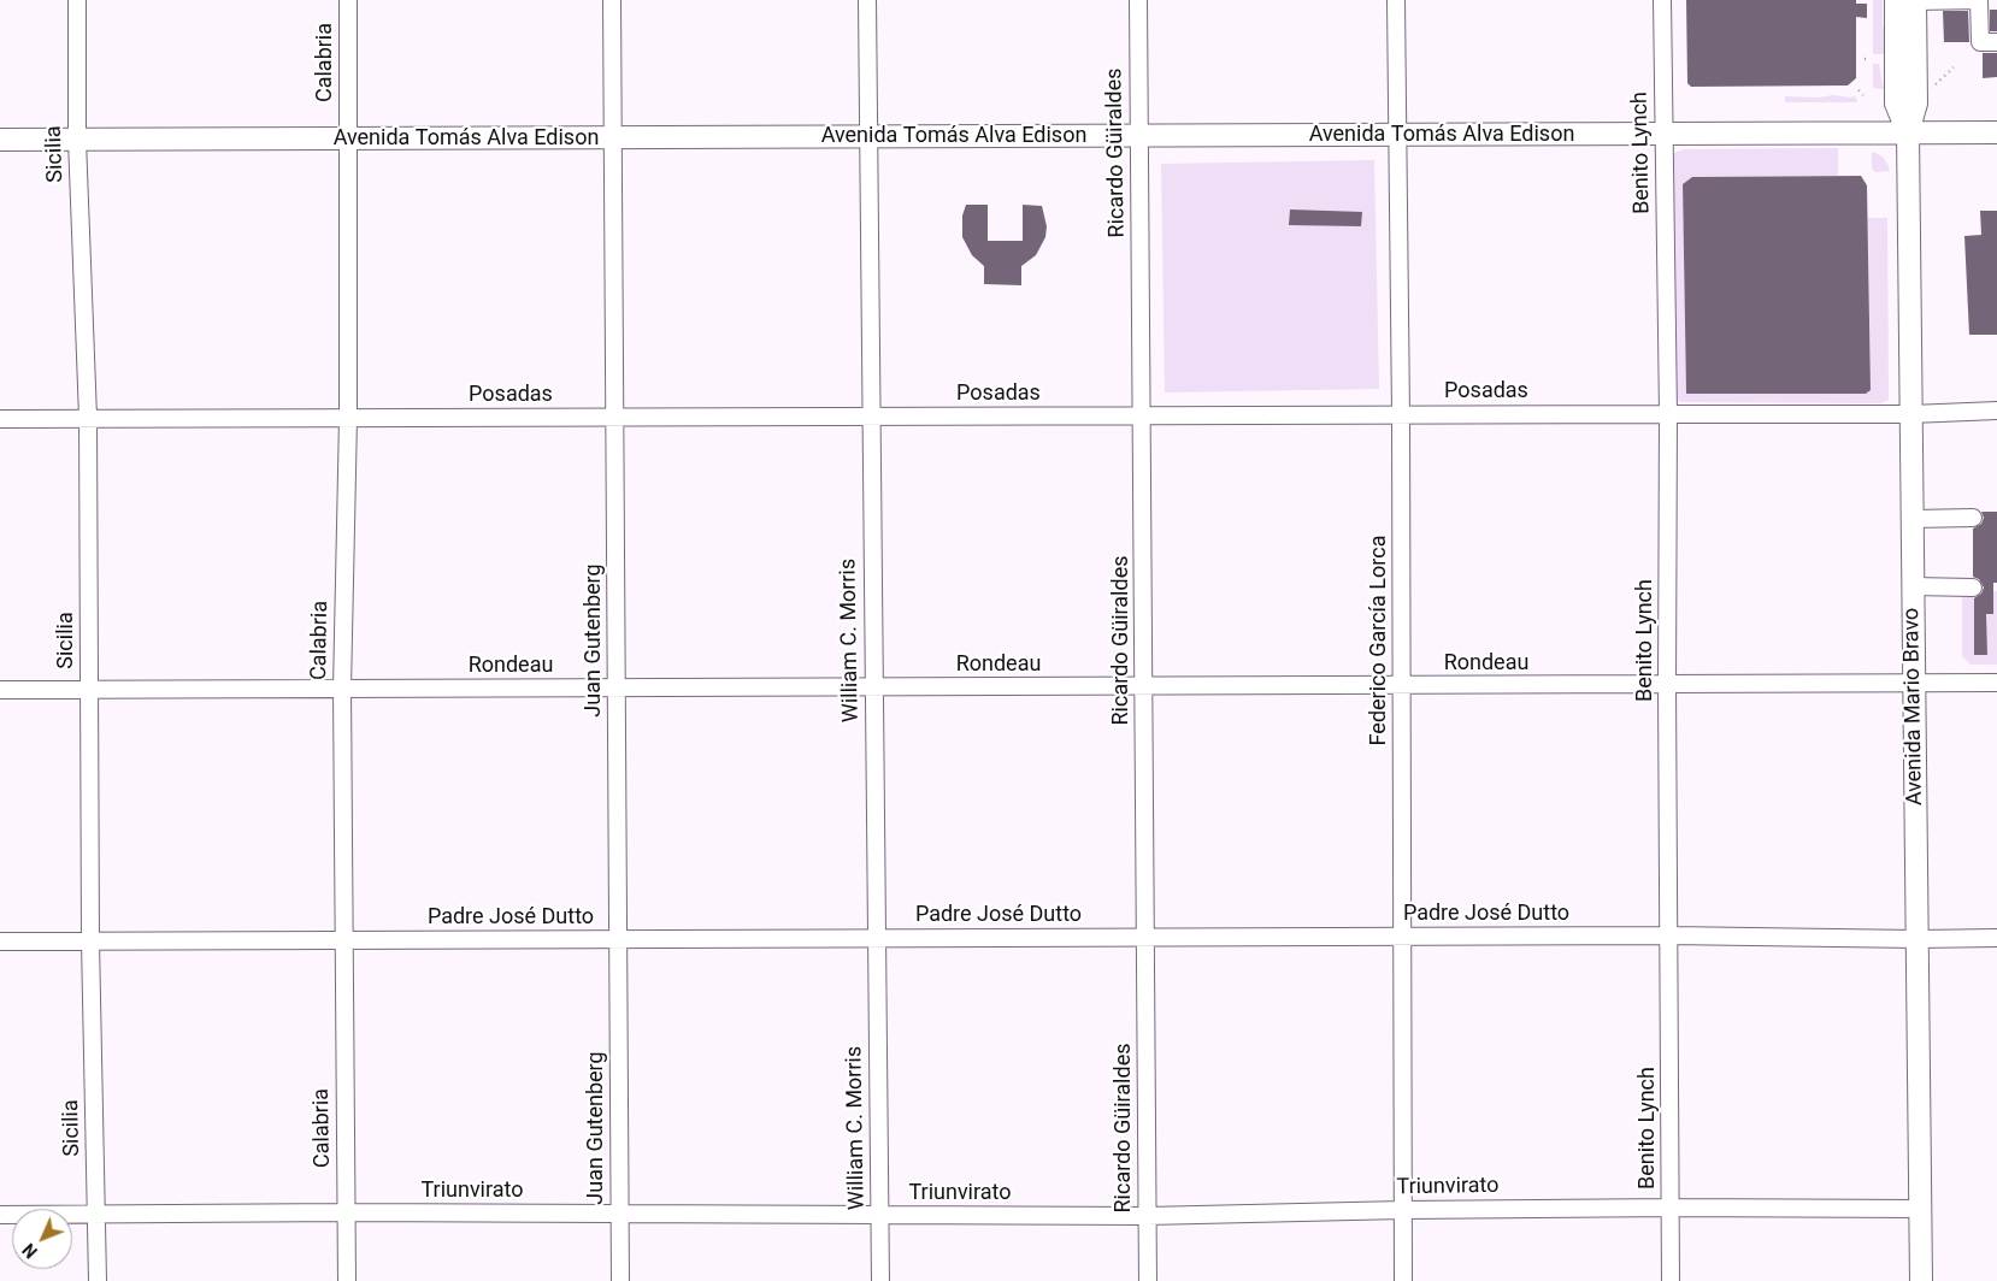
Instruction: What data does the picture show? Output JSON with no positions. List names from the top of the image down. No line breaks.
{"streets":{"main road":["Avenida Tomás Alva Edison","Avenida Mario Bravo"],"street":["Calabria","Ricardo Güiraldes","Benito Lynch","Sicilia","Posadas","Juan Gutenberg","William C. Morris","Federico García Lorca","Rondeau","Padre José Dutto","Triunvirato"]},"crossings":[["Calabria","Avenida Tomás Alva Edison"],["Calabria","Posadas"],["Calabria","Rondeau"],["Calabria","Padre José Dutto"],["Calabria","Triunvirato"],["Avenida Tomás Alva Edison","Ricardo Güiraldes"],["Avenida Tomás Alva Edison","Benito Lynch"],["Avenida Tomás Alva Edison","Sicilia"],["Avenida Tomás Alva Edison","Juan Gutenberg"],["Avenida Tomás Alva Edison","William C. Morris"],["Avenida Tomás Alva Edison","Federico García Lorca"],["Avenida Tomás Alva Edison","Avenida Mario Bravo"],["Ricardo Güiraldes","Posadas"],["Ricardo Güiraldes","Rondeau"],["Ricardo Güiraldes","Padre José Dutto"],["Ricardo Güiraldes","Triunvirato"],["Benito Lynch","Posadas"],["Benito Lynch","Rondeau"],["Benito Lynch","Padre José Dutto"],["Benito Lynch","Triunvirato"],["Sicilia","Posadas"],["Sicilia","Rondeau"],["Sicilia","Padre José Dutto"],["Sicilia","Triunvirato"],["Posadas","Juan Gutenberg"],["Posadas","William C. Morris"],["Posadas","Federico García Lorca"],["Posadas","Avenida Mario Bravo"],["Juan Gutenberg","Rondeau"],["Juan Gutenberg","Padre José Dutto"],["Juan Gutenberg","Triunvirato"],["William C. Morris","Rondeau"],["William C. Morris","Padre José Dutto"],["William C. Morris","Triunvirato"],["Federico García Lorca","Rondeau"],["Federico García Lorca","Padre José Dutto"],["Federico García Lorca","Triunvirato"],["Rondeau","Avenida Mario Bravo"],["Avenida Mario Bravo","Padre José Dutto"],["Avenida Mario Bravo","Triunvirato"]],"north":"bottom left"}
